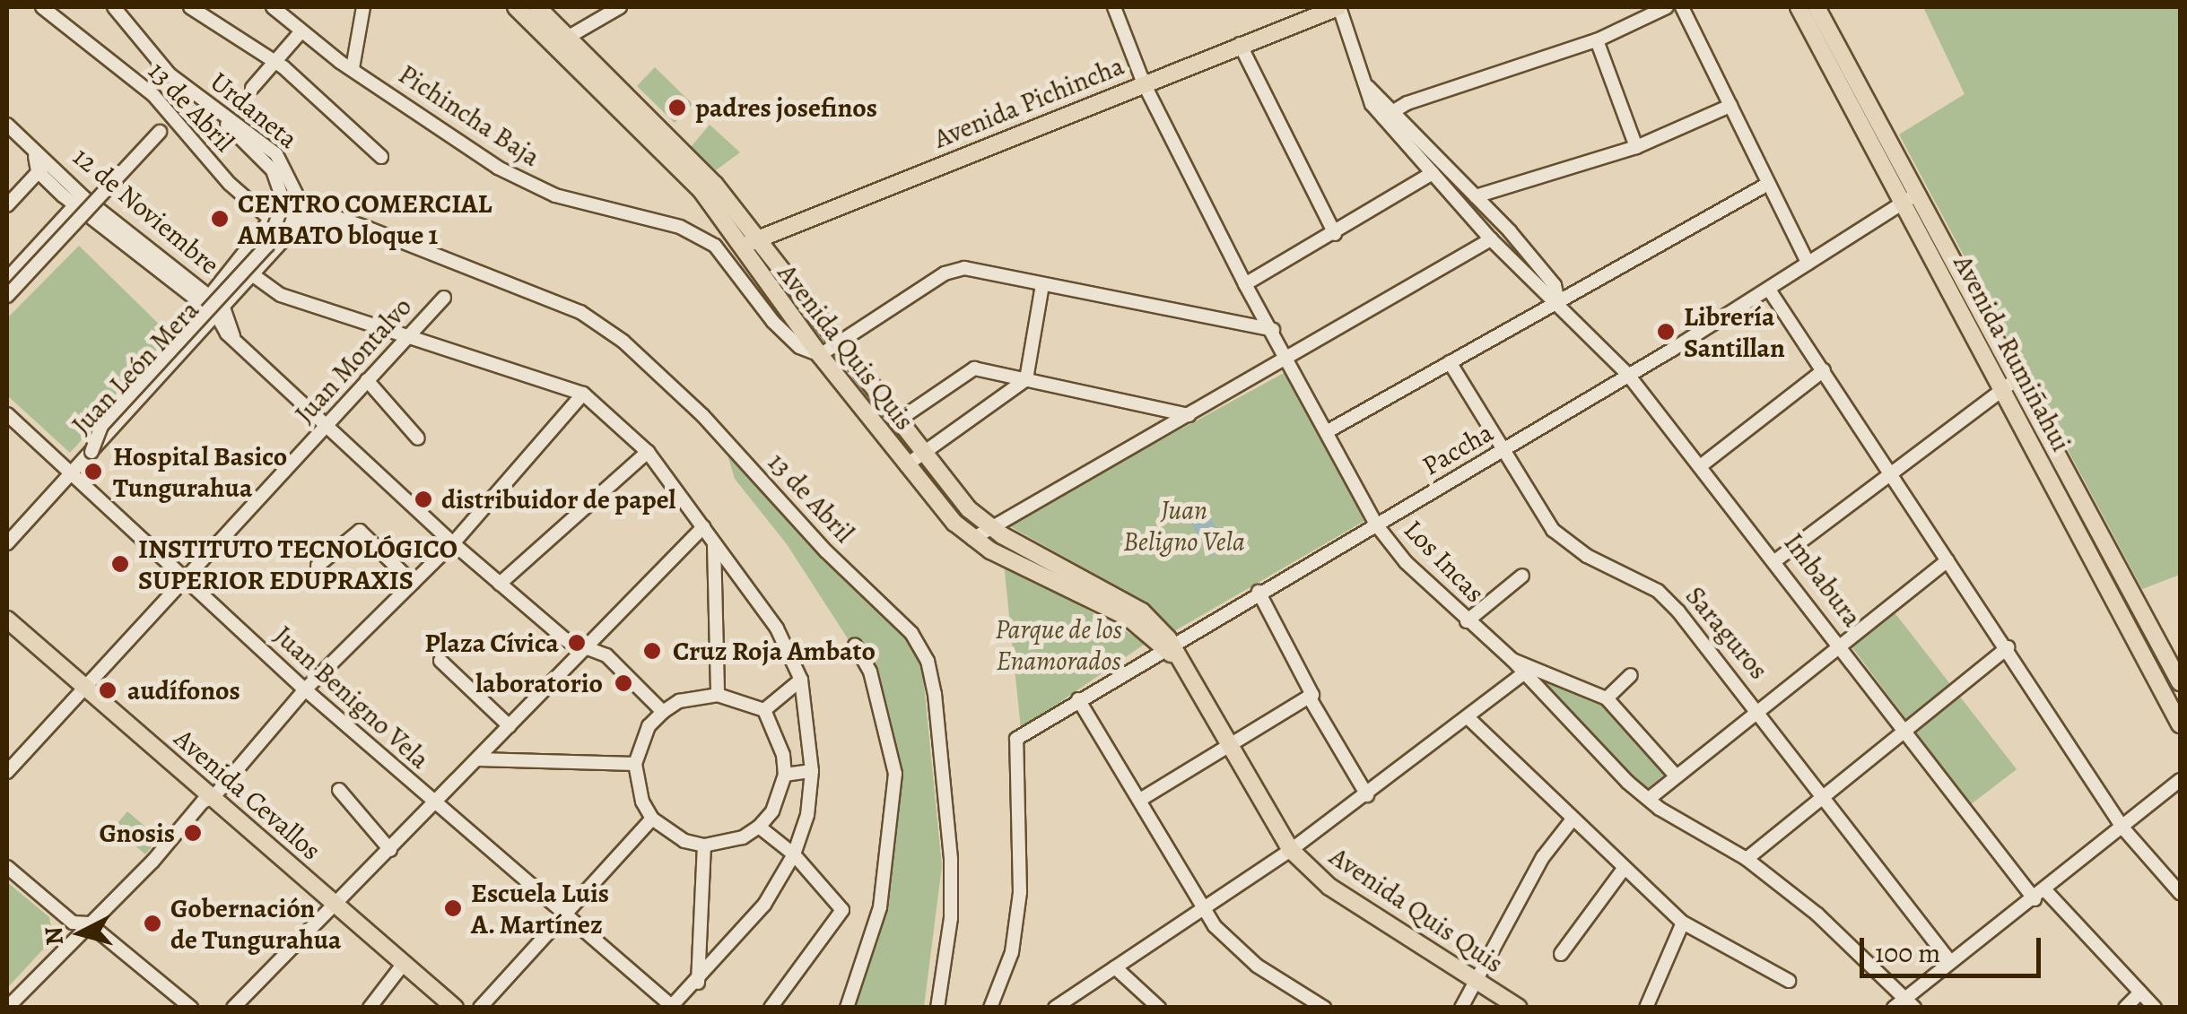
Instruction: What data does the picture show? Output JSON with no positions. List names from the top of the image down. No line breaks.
{"streets":{"main road":["Avenida Pichincha","Avenida Quis Quis","Avenida Rumiñahui","Avenida Cevallos"],"street":["13 de Abril","Urdaneta","Pichincha Baja","12 de Noviembre","Juan Montalvo","Juan León Mera","Paccha","Los Incas","Imbabura","Saraguros","Juan Benigno Vela"]},"crossings":[["Avenida Pichincha","Avenida Quis Quis"],["Avenida Pichincha","Los Incas"],["Avenida Pichincha","Imbabura"],["13 de Abril","Urdaneta"],["13 de Abril","Juan León Mera"],["Pichincha Baja","Avenida Quis Quis"],["12 de Noviembre","Juan León Mera"],["Avenida Quis Quis","Paccha"],["Avenida Rumiñahui","Paccha"],["Juan Montalvo","Juan Benigno Vela"],["Juan Montalvo","Avenida Cevallos"],["Juan León Mera","Juan Benigno Vela"],["Paccha","Los Incas"],["Paccha","Imbabura"],["Paccha","Saraguros"]],"parks":["Juan Beligno Vela","Parque de los Enamorados"],"places":["padres josefinos","CENTRO COMERCIAL AMBATO bloque 1","Librería Santillan","Hospital Basico Tungurahua","distribuidor de papel","INSTITUTO TECNOLÓGICO SUPERIOR EDUPRAXIS","Plaza Cívica","Cruz Roja Ambato","laboratorio","audífonos","Gnosis","Escuela Luis A. Martínez","Gobernación de Tungurahua"],"scale_bar":"100 m","north":"left"}
